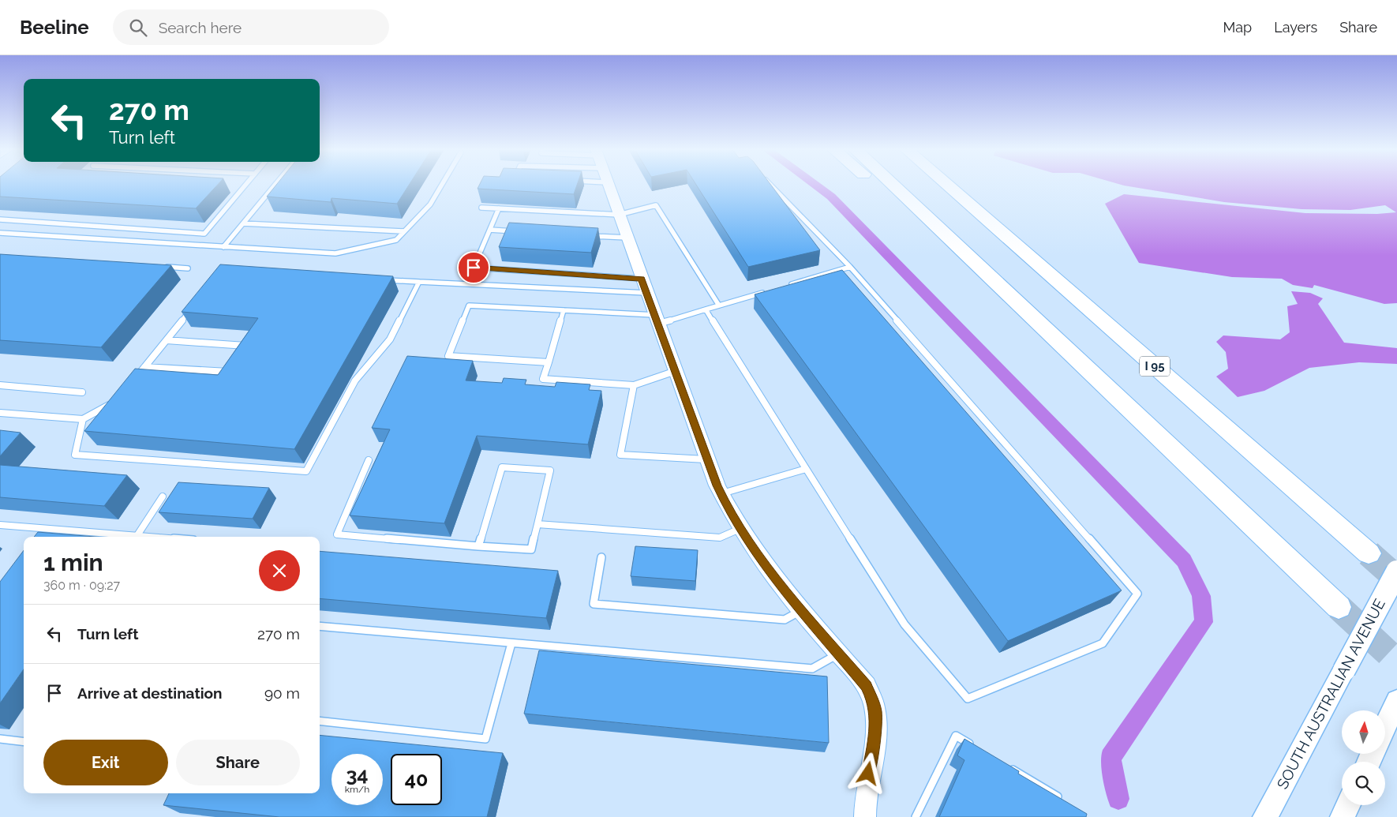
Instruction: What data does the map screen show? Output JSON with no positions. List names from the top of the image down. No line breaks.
{"streets":{"highway":["I 95"],"main road":["SOUTH AUSTRALIAN AVENUE"]},"north":"top","page":{"header":"Beeline","search":"Search here","nav":["Map","Layers","Share"],"turn":["270 m","Turn left"],"heading":["1 min","360 m · 09:27"],"list":[{"name":"Turn left","value":"270 m"},{"name":"Arrive at destination","value":"90 m"}],"buttons":["Exit","Share"],"speed":"34 km/h","limit":"40"}}
